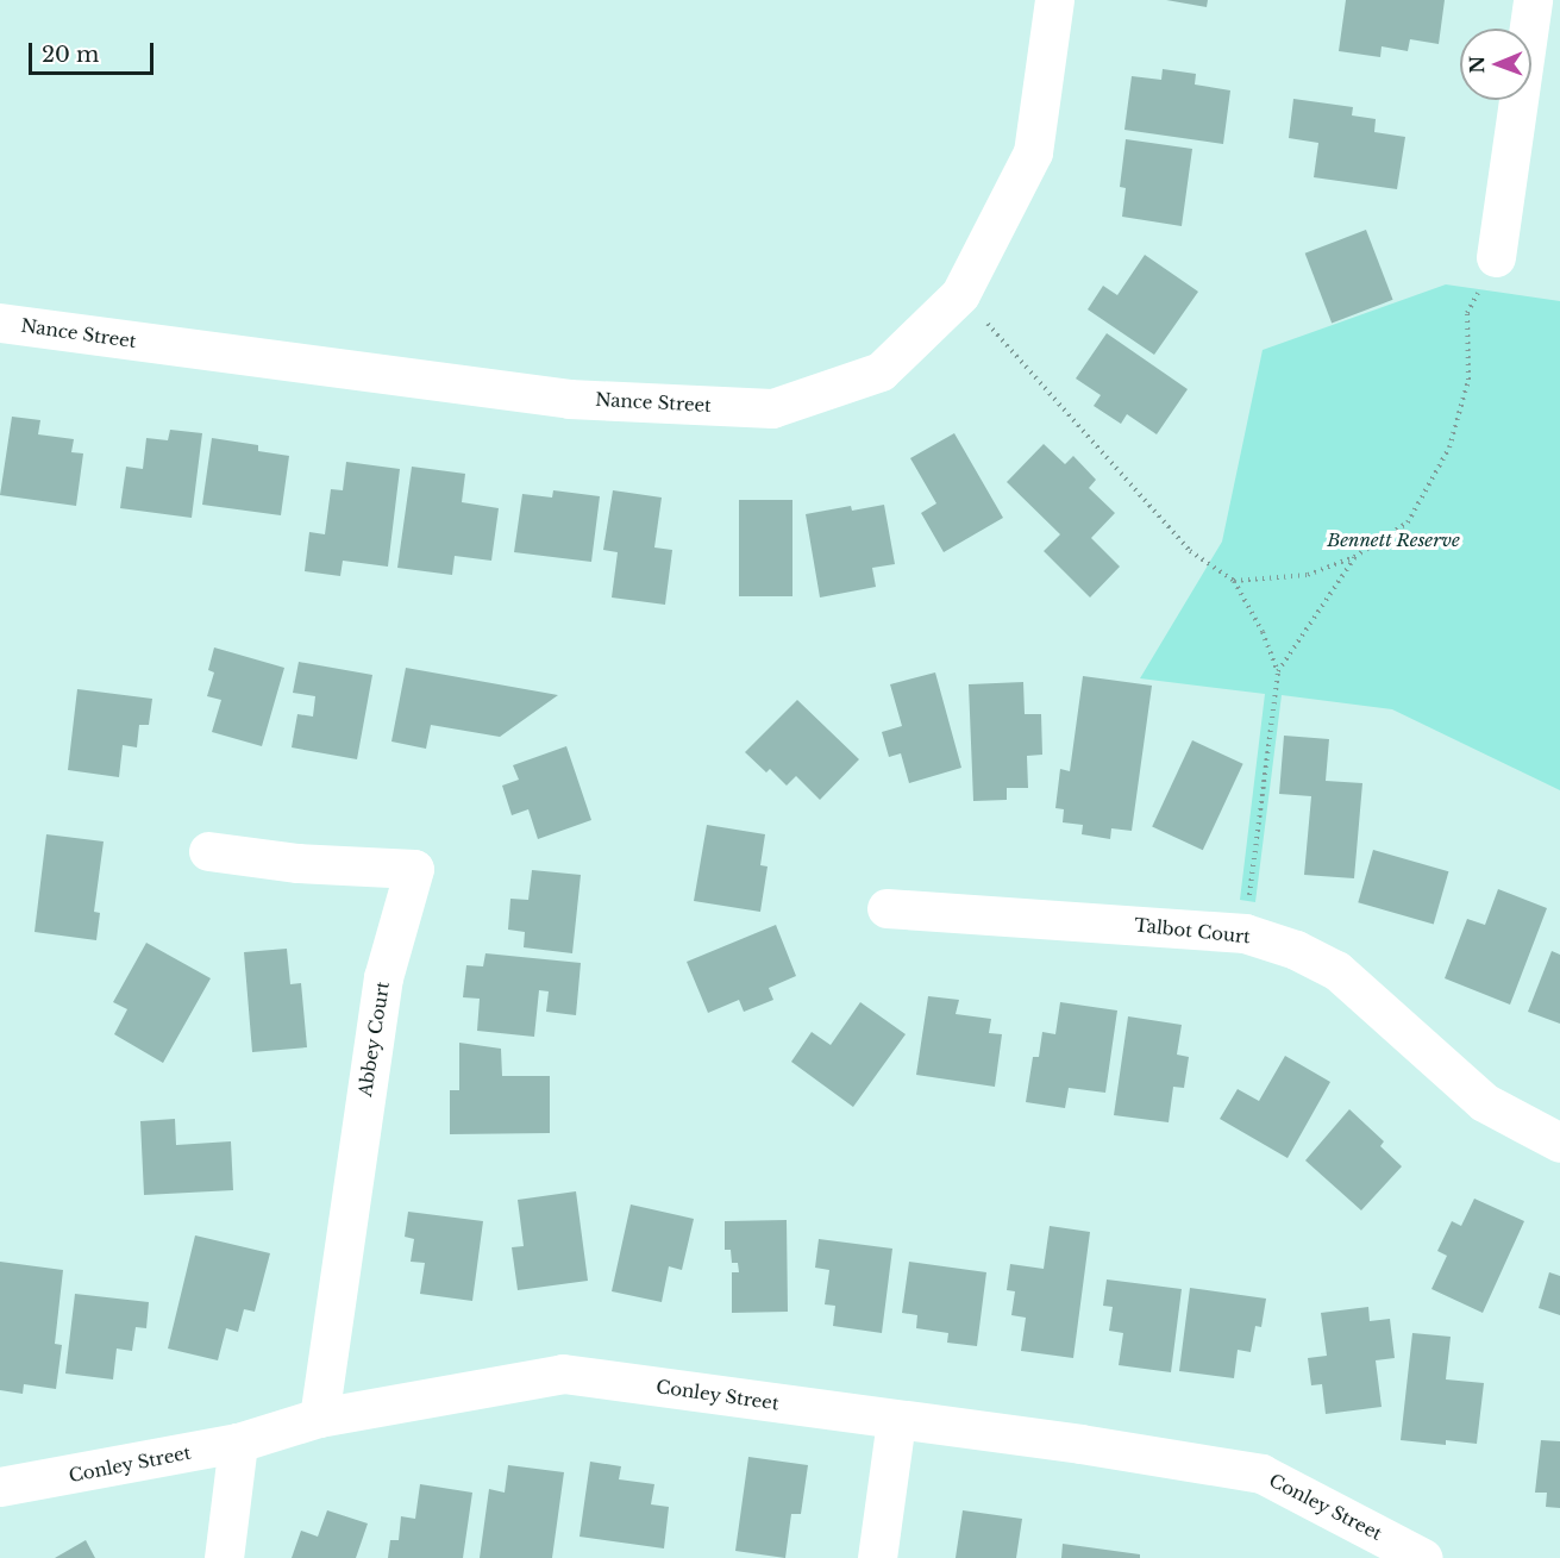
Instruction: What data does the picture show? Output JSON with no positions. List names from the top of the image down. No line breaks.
{"streets":{"street":["Nance Street","Talbot Court","Abbey Court","Conley Street"]},"crossings":[["Abbey Court","Conley Street"]],"parks":["Bennett Reserve"],"scale_bar":"20 m","north":"left"}
